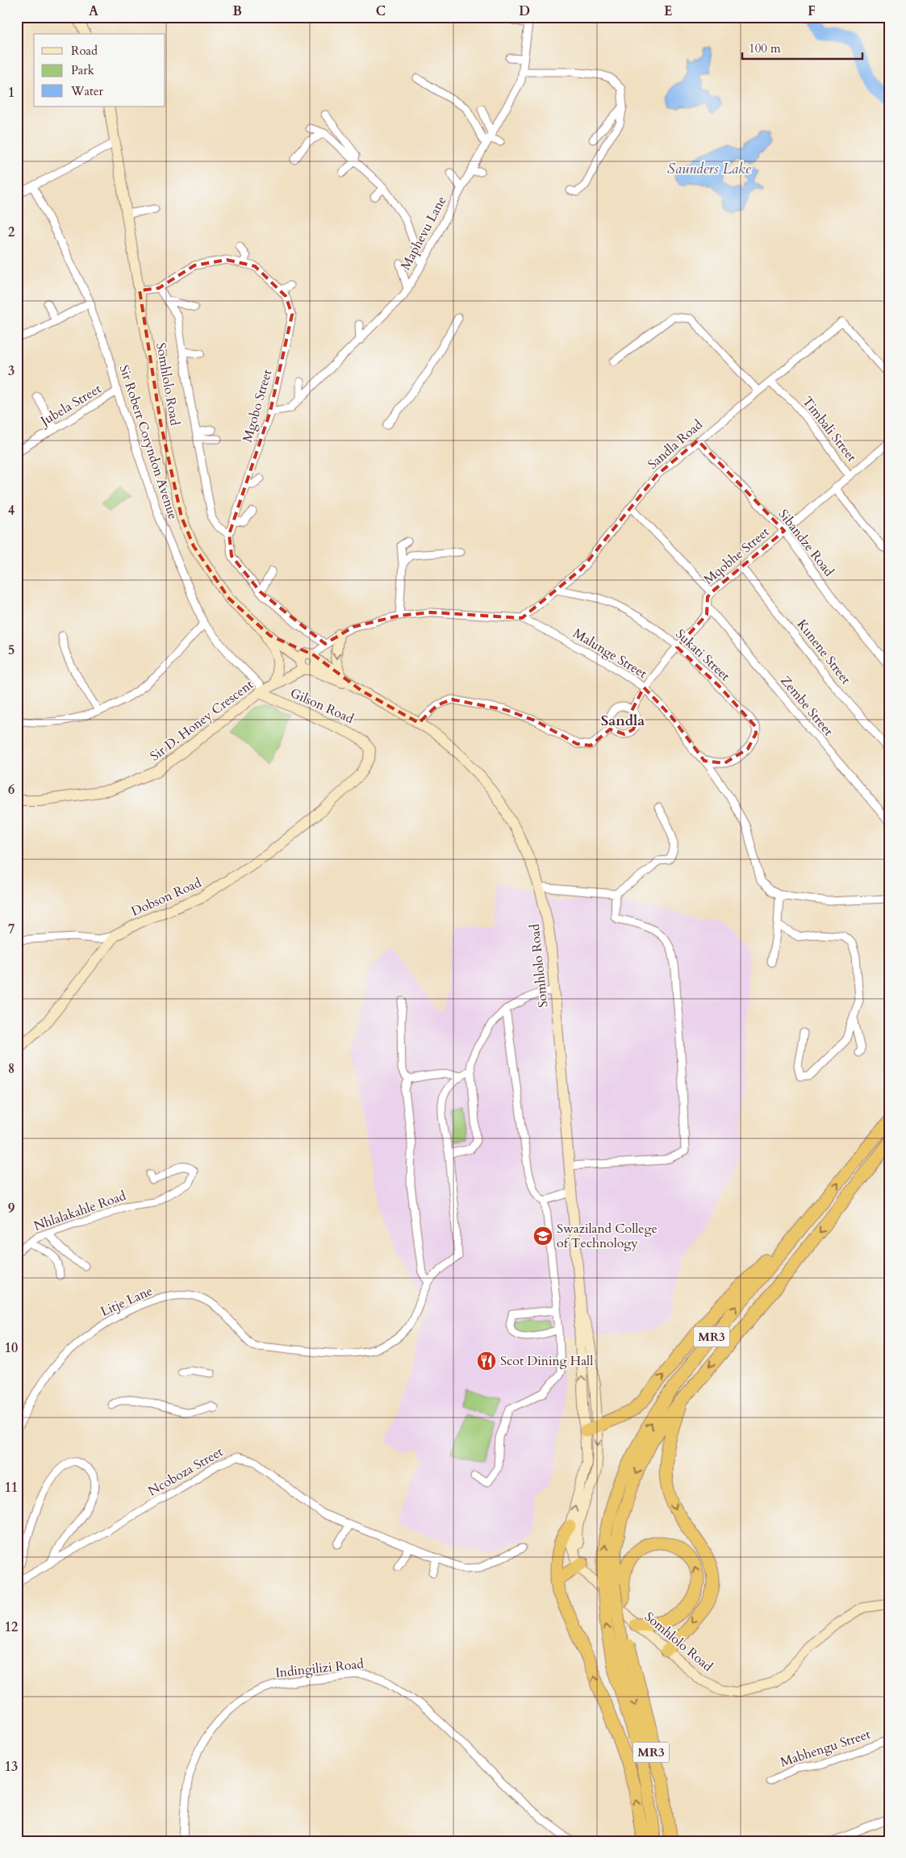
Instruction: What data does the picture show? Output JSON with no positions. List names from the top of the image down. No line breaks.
{"streets":{"highway":["MR3"],"main road":["Somhlolo Road","Gilson Road","Sir D. Honey Crescent","Dobson Road"],"street":["Maphevu Lane","Jubela Street","Mgobo Street","Timbali Street","Sir Robert Coryndon Avenue","Sandla Road","Sibandze Road","Mqobhe Street","Kunene Street","Malunge Street","Sukati Street","Zembe Street","Nhlalakahle Road","Litje Lane","Ncoboza Street","Indingilizi Road","Mabhengu Street"]},"crossings":[["Maphevu Lane","Mgobo Street"],["Somhlolo Road","Mgobo Street"],["Somhlolo Road","Malunge Street"],["Somhlolo Road","Sir D. Honey Crescent"],["Jubela Street","Sir Robert Coryndon Avenue"],["Mgobo Street","Malunge Street"],["Timbali Street","Sandla Road"],["Timbali Street","Mqobhe Street"],["Sir Robert Coryndon Avenue","Gilson Road"],["Sir Robert Coryndon Avenue","Sir D. Honey Crescent"],["Sandla Road","Sibandze Road"],["Sandla Road","Malunge Street"],["Sandla Road","Sukati Street"],["Sibandze Road","Mqobhe Street"],["Mqobhe Street","Kunene Street"],["Mqobhe Street","Malunge Street"],["Mqobhe Street","Sukati Street"],["Mqobhe Street","Zembe Street"],["Malunge Street","Sukati Street"],["Malunge Street","Sir D. Honey Crescent"],["Gilson Road","Sir D. Honey Crescent"],["Gilson Road","Dobson Road"]],"districts":["Sandla"],"water":["Saunders Lake"],"places":{"school or university":["Swaziland College of Technology"],"restaurant":["Scot Dining Hall"]},"legend":["Road","Park","Water"],"scale_bar":"100 m","grid":{"columns":["A","B","C","D","E","F"],"rows":["1","2","3","4","5","6","7","8","9","10","11","12","13"]}}
